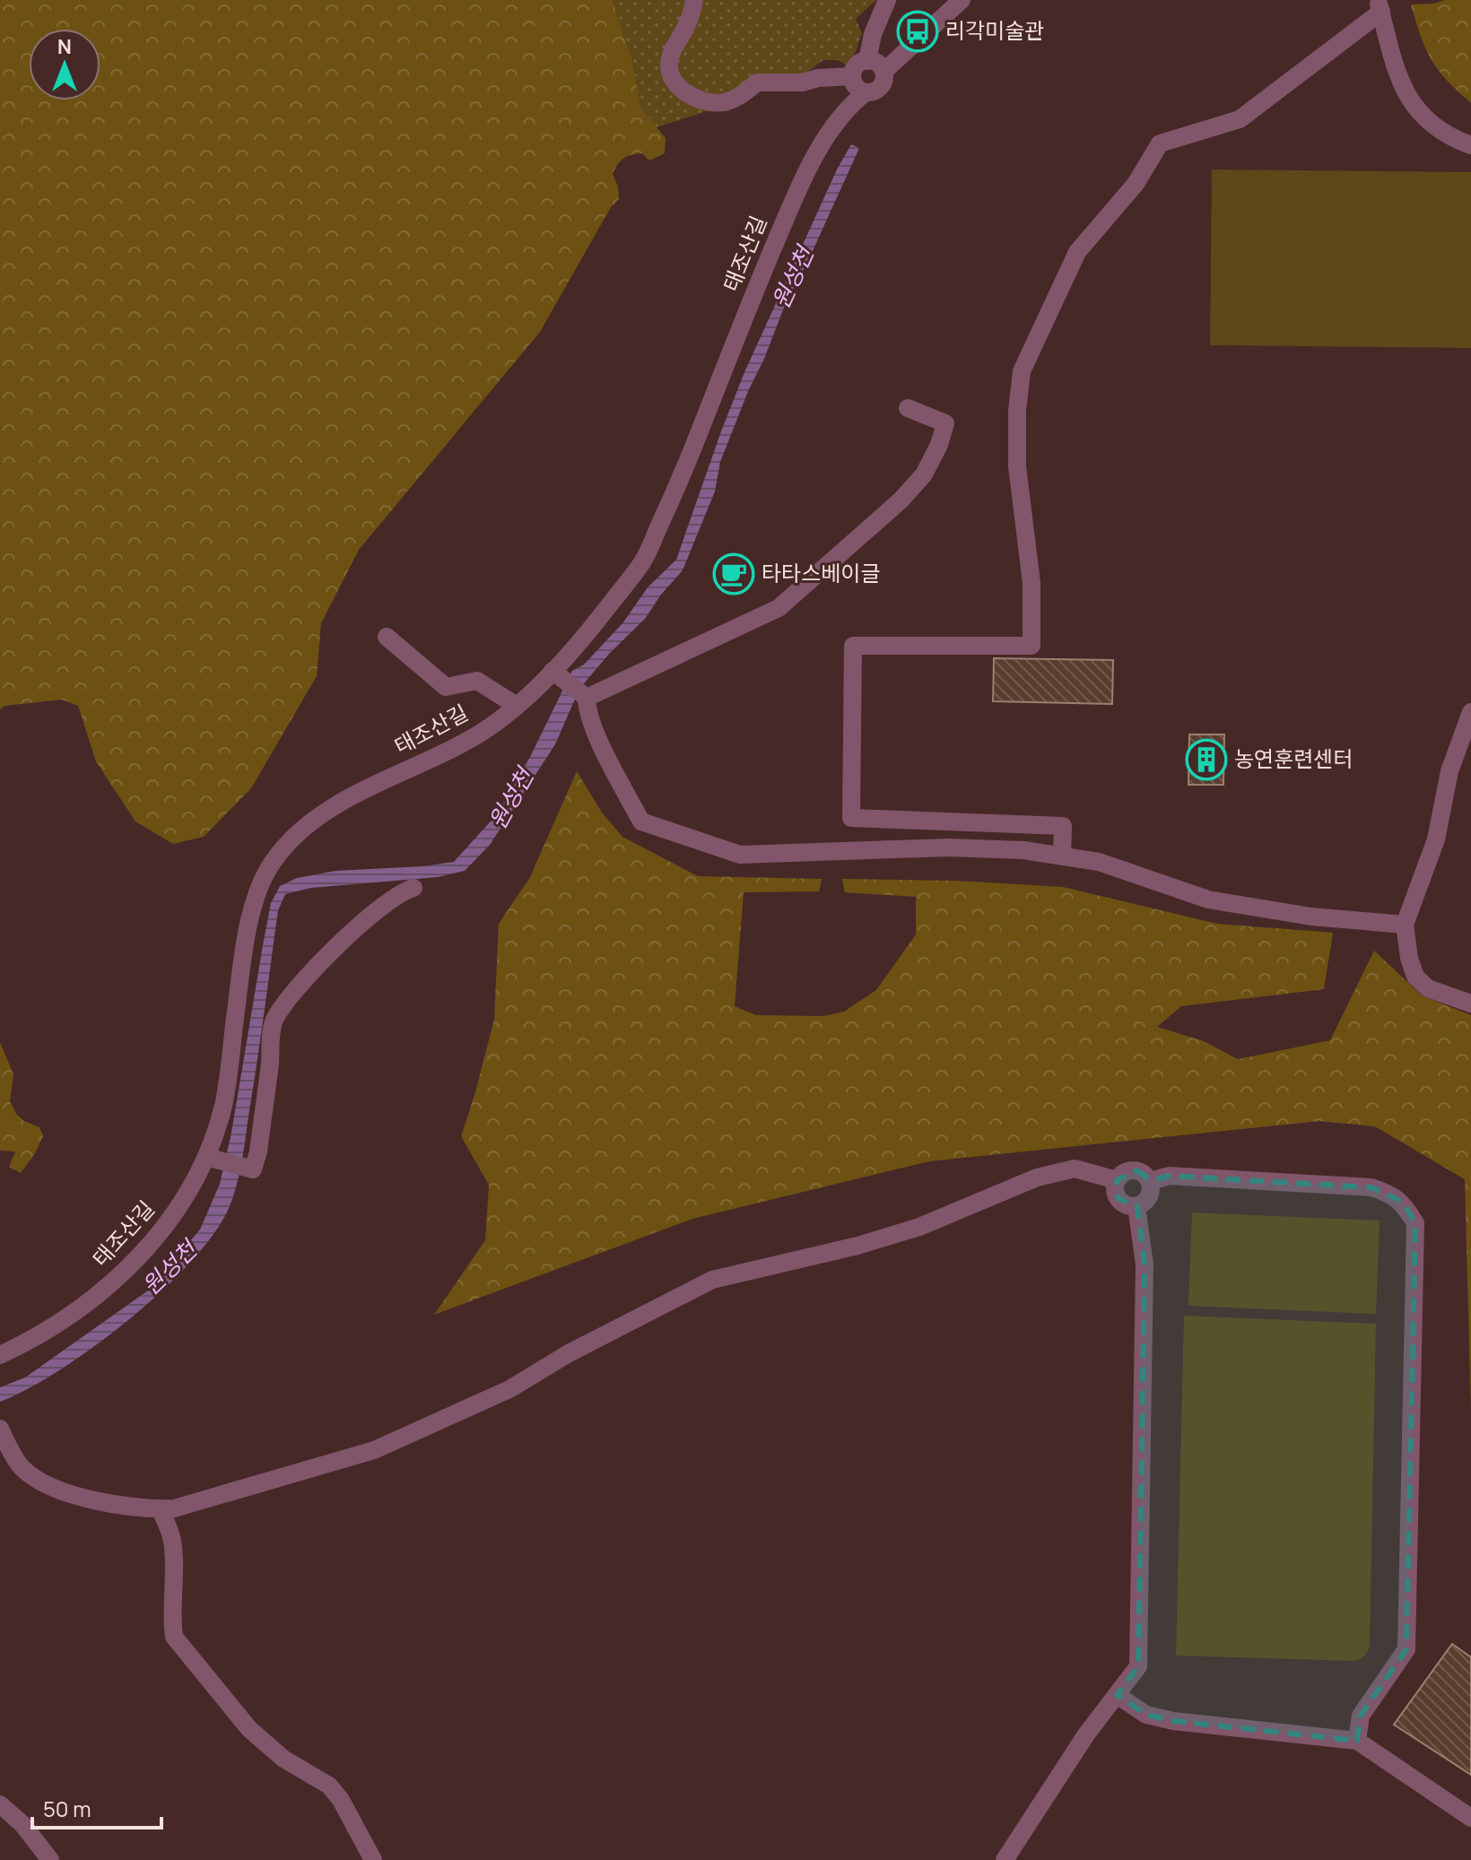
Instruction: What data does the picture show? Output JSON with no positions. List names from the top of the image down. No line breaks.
{"streets":{"street":["태조산길"]},"water":["원성천"],"places":{"bus stop":["리각미술관"],"cafe":["타타스베이글"],"building":["농연훈련센터"]},"scale_bar":"50 m","north":"top"}
